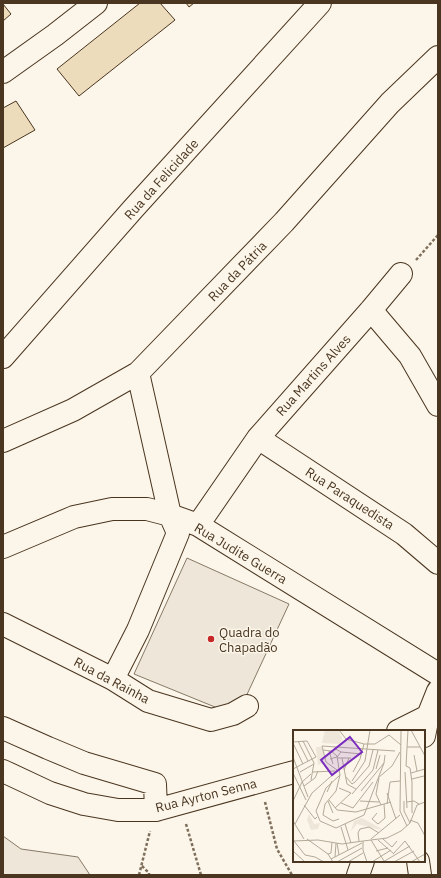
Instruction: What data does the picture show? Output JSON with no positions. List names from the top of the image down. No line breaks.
{"streets":{"street":["Rua da Felicidade","Rua da Pátria","Rua Martins Alves","Rua Paraquedista","Rua Judite Guerra","Rua da Rainha","Rua Ayrton Senna"]},"crossings":[["Rua Martins Alves","Rua Paraquedista"],["Rua Martins Alves","Rua Judite Guerra"]],"places":["Quadra do Chapadão"]}
